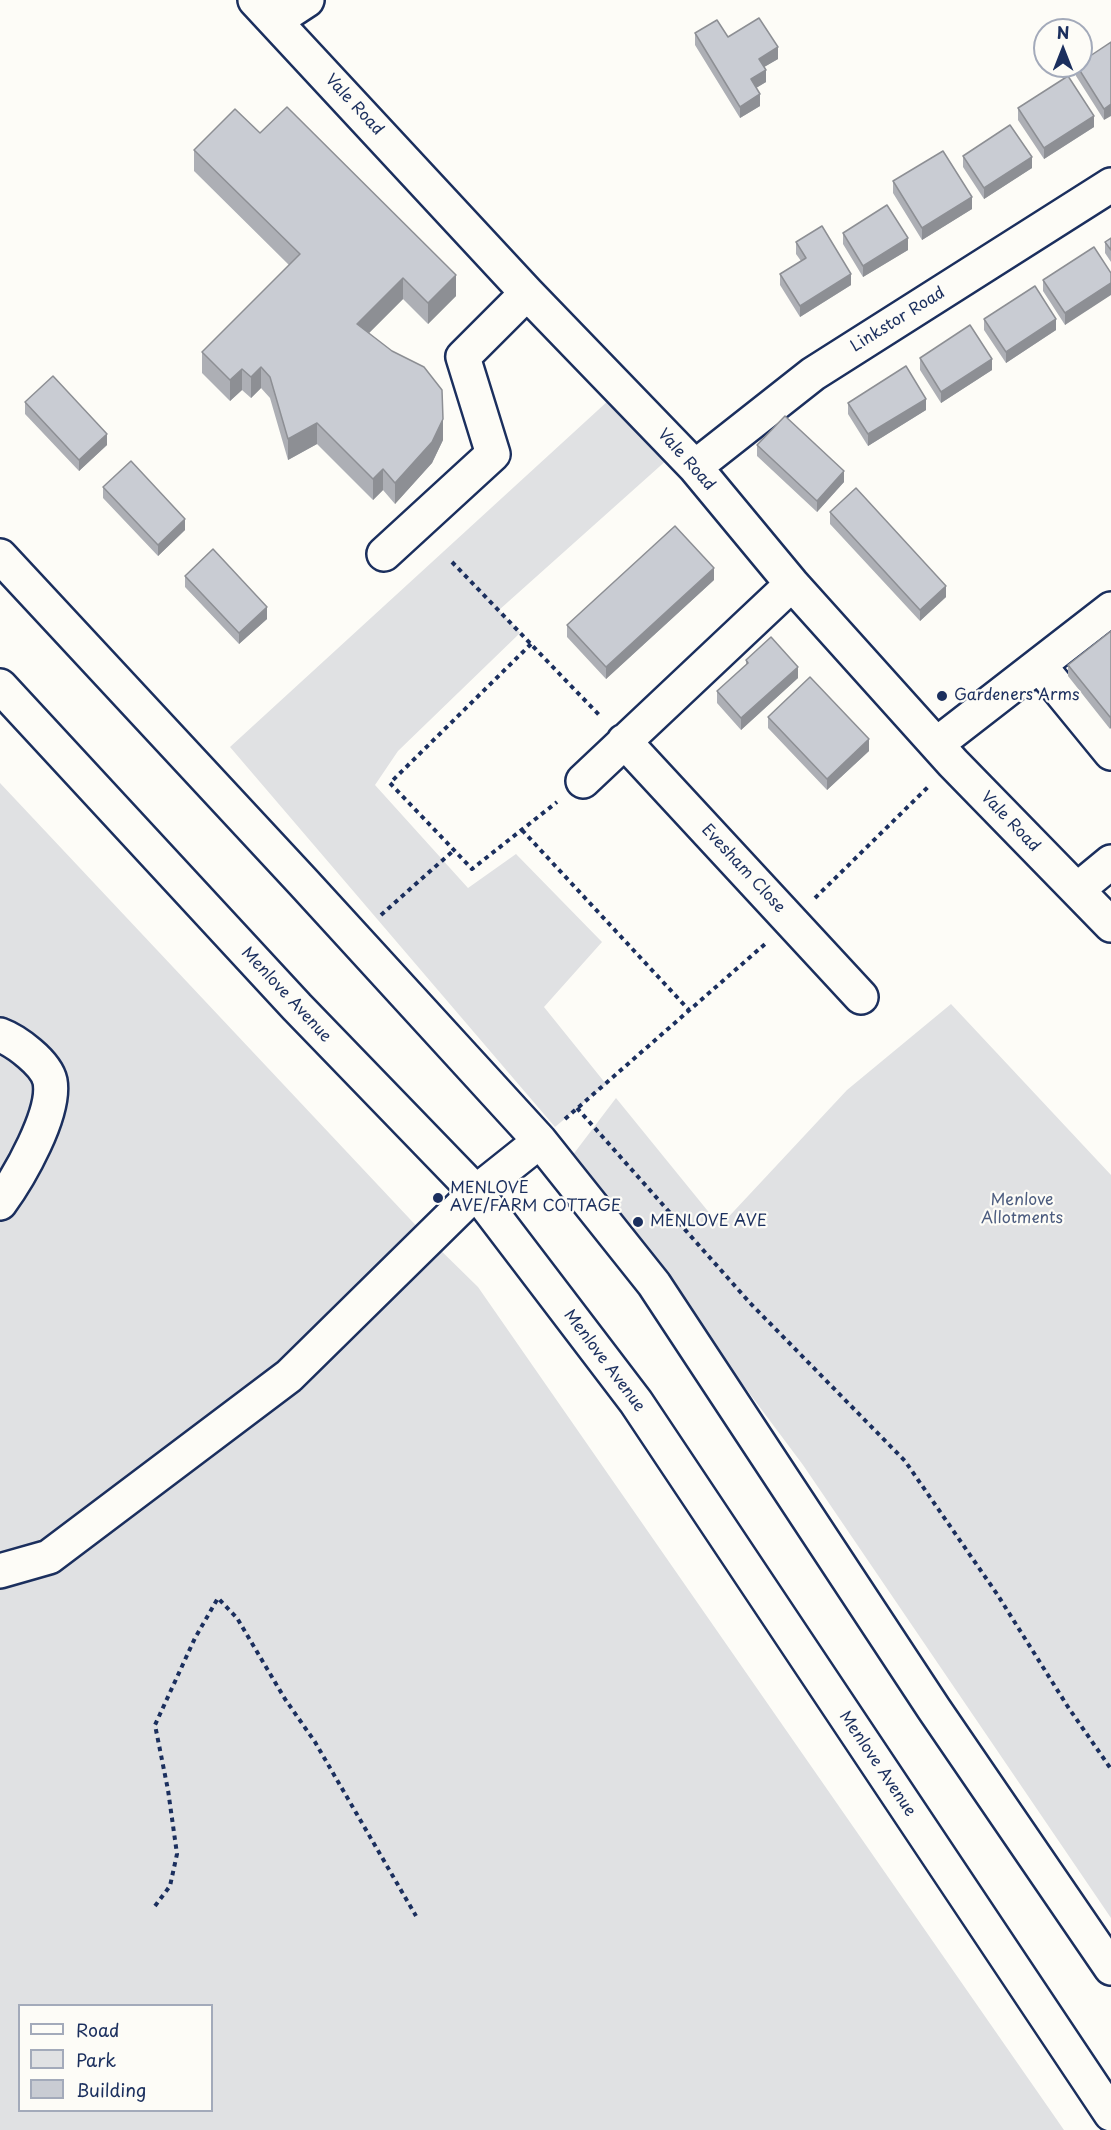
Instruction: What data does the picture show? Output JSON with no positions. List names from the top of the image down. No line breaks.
{"streets":{"main road":["Vale Road","Linkstor Road","Evesham Close","Menlove Avenue"]},"crossings":[["Vale Road","Linkstor Road"]],"parks":["Menlove Allotments"],"places":["Gardeners Arms","MENLOVE AVE/FARM COTTAGE","MENLOVE AVE"],"legend":["Road","Park","Building"],"north":"top"}
